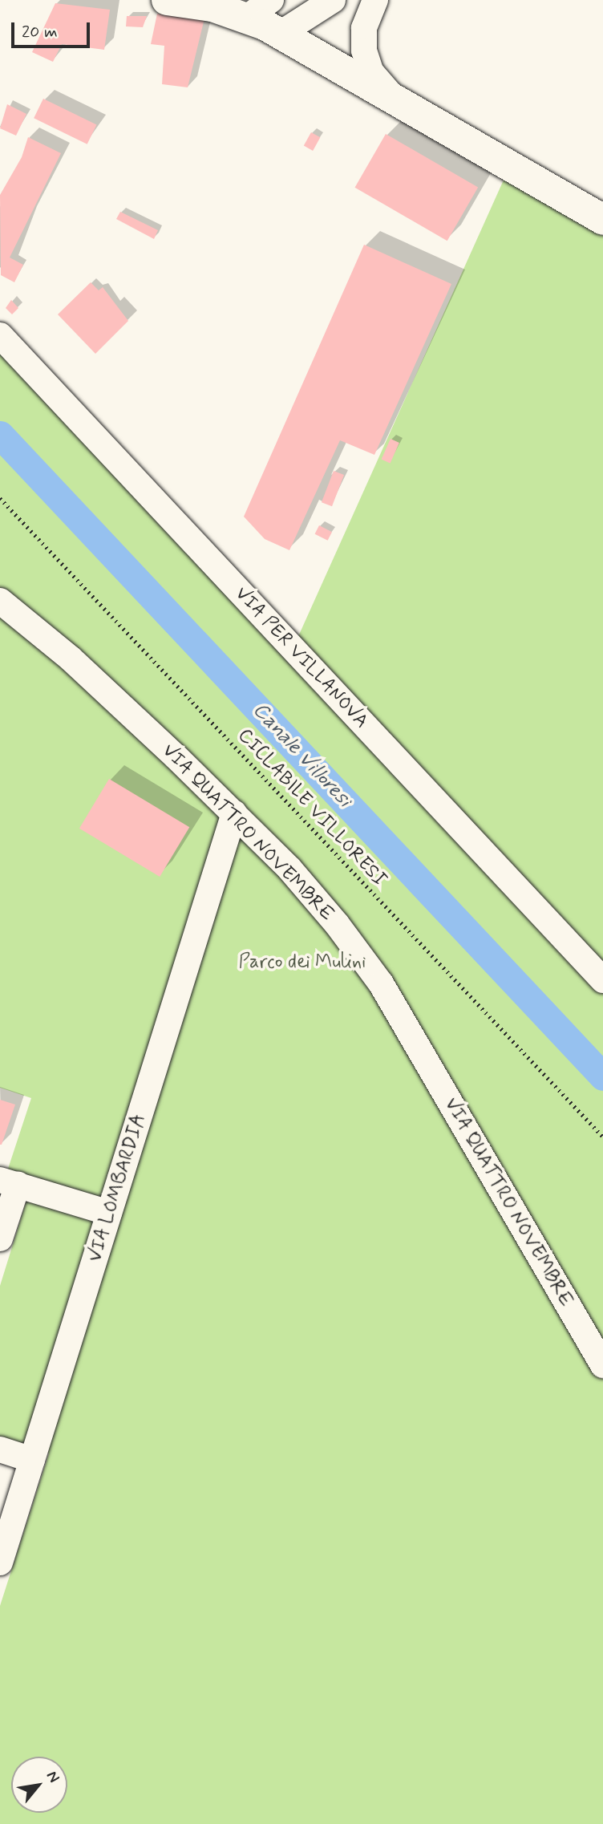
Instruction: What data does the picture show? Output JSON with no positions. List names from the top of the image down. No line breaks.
{"streets":{"street":["VIA PER VILLANOVA","VIA QUATTRO NOVEMBRE","VIA LOMBARDIA"],"path":["CICLABILE VILLORESI"]},"crossings":[["VIA QUATTRO NOVEMBRE","VIA LOMBARDIA"]],"water":["Canale Villoresi"],"parks":["Parco dei Mulini"],"scale_bar":"20 m","north":"top right"}
